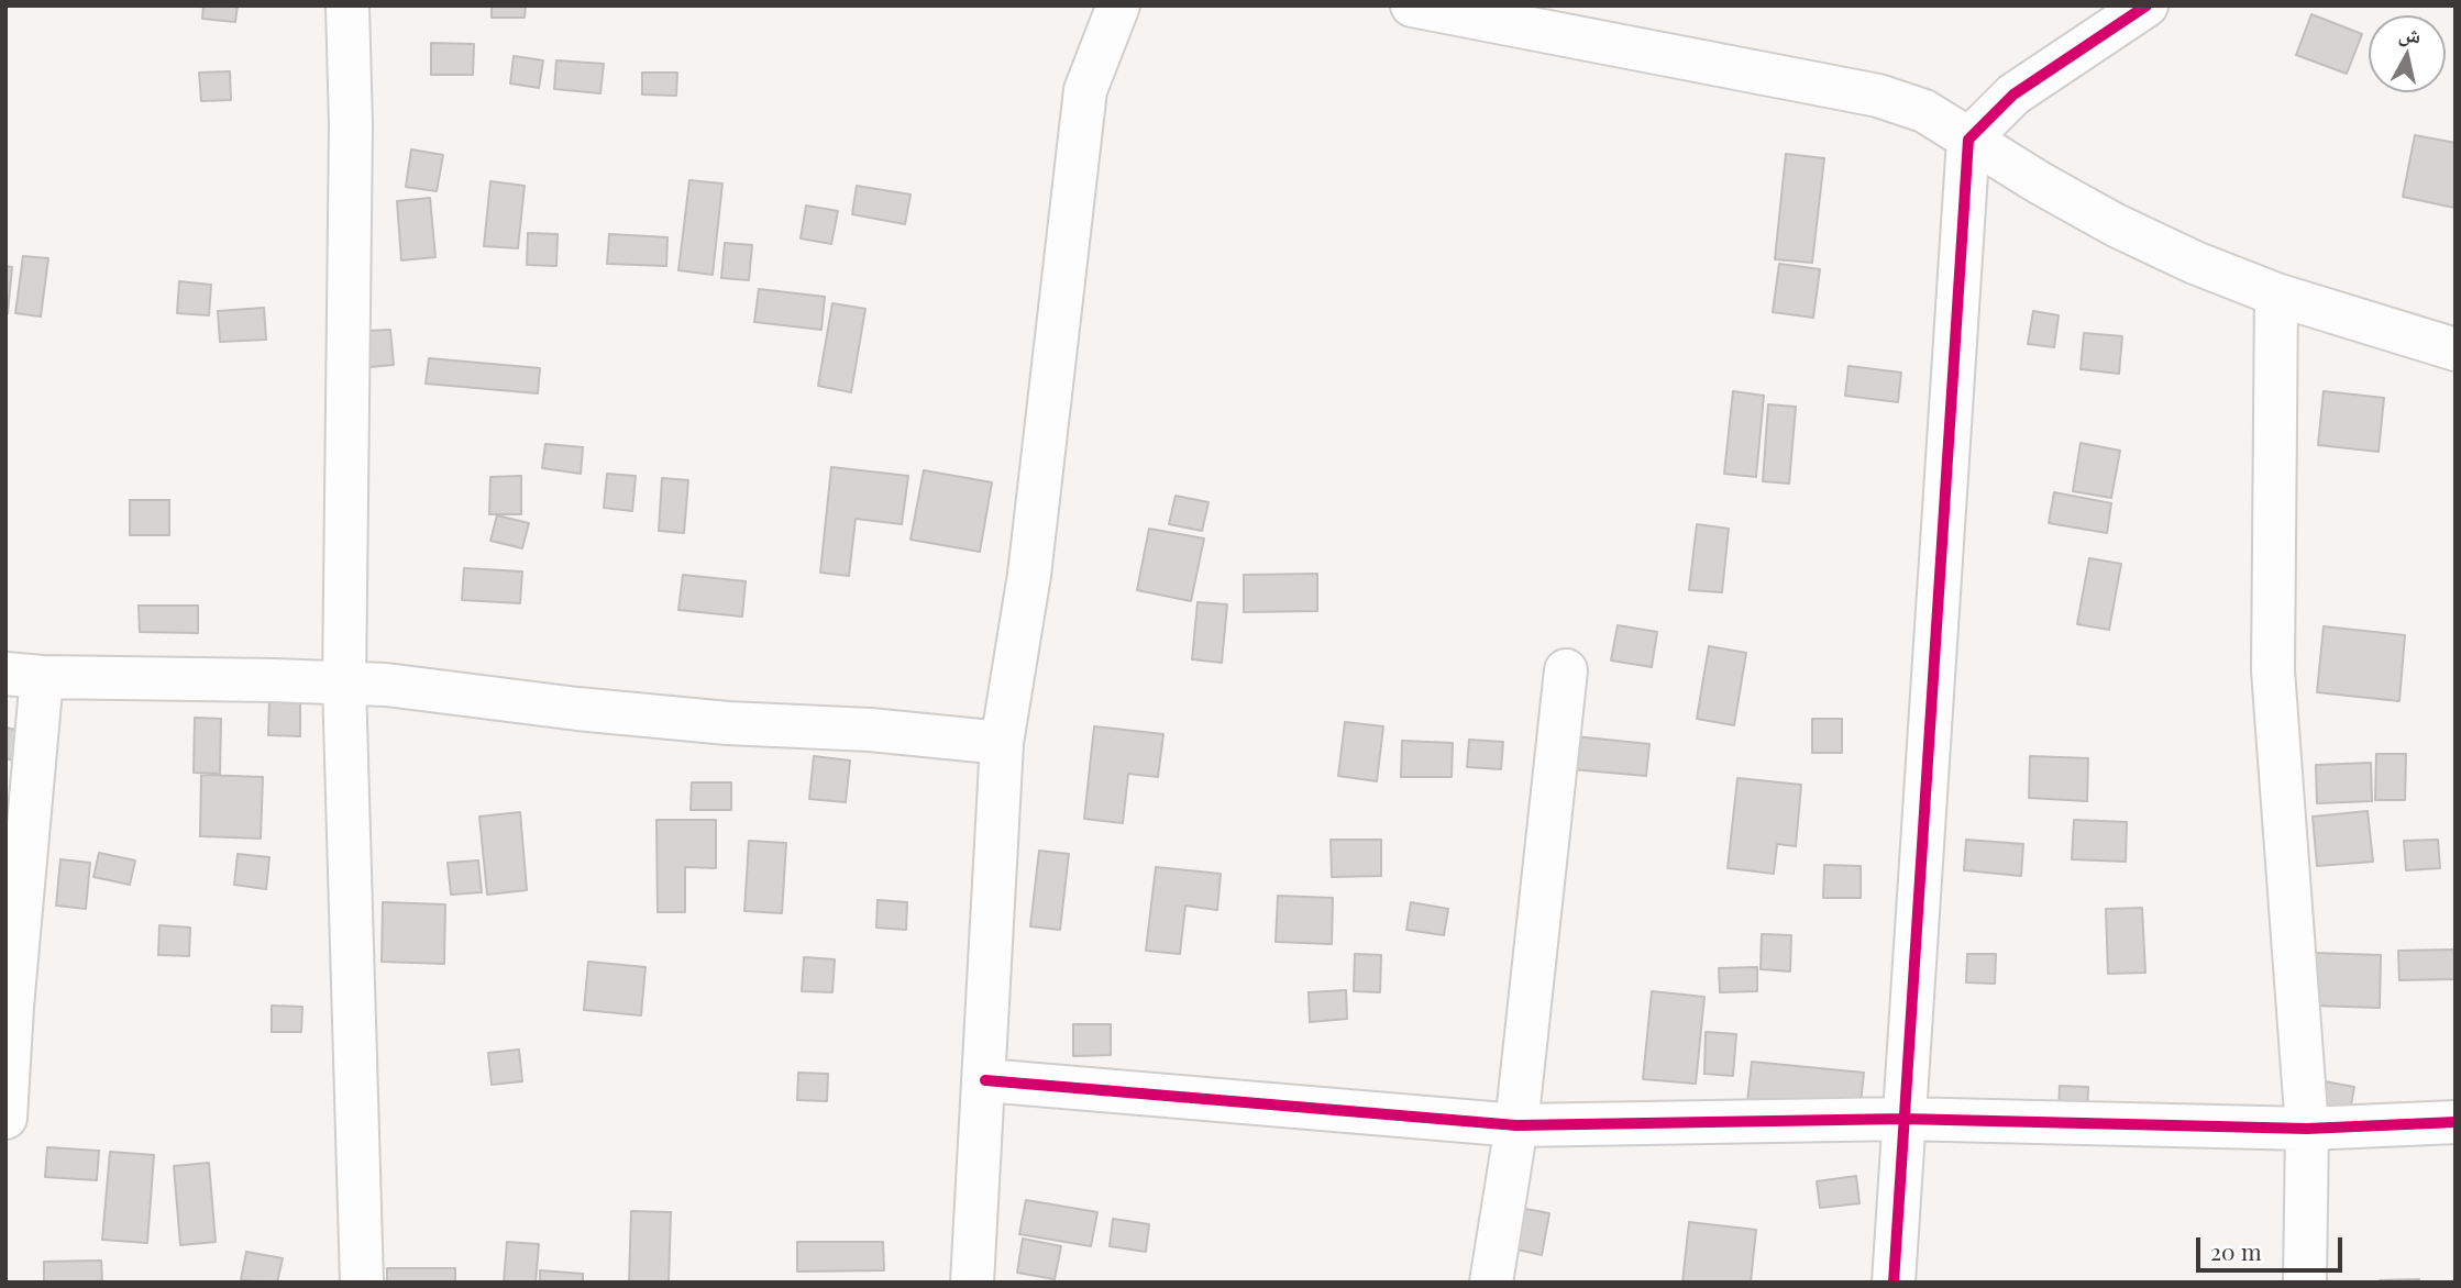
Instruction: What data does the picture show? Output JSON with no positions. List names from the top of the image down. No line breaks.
{"scale_bar":"20 m","north":"top"}
